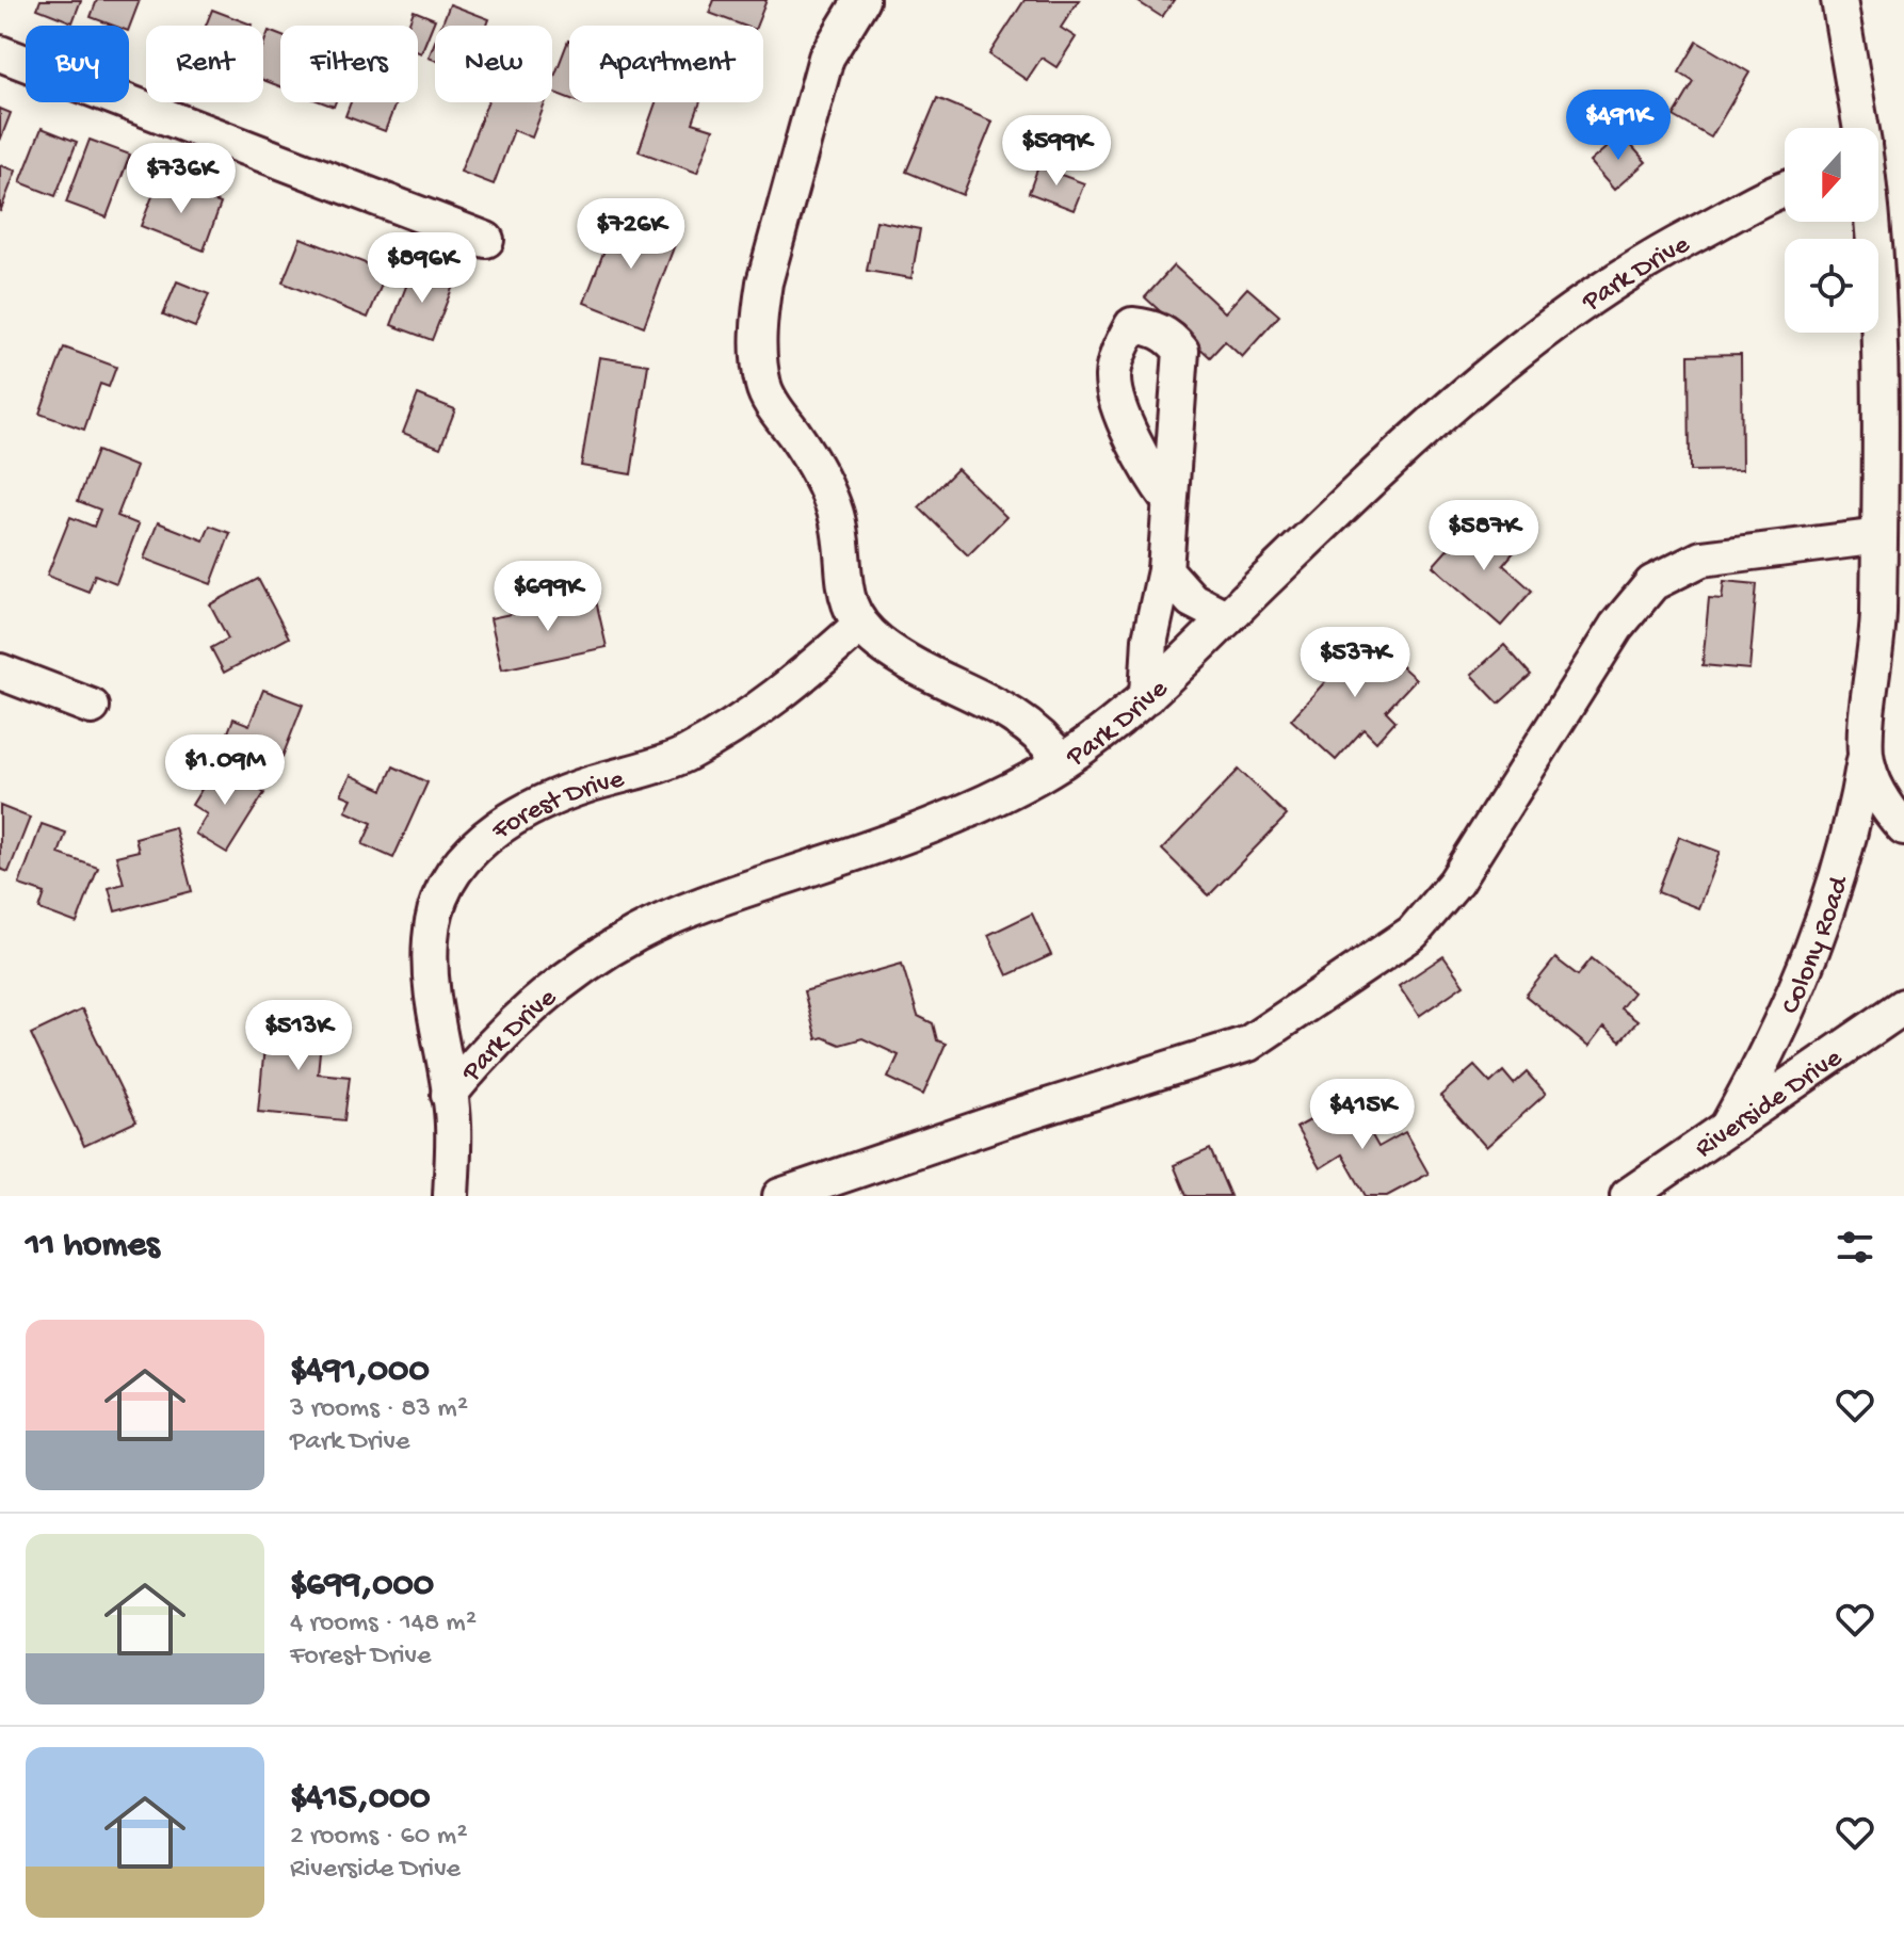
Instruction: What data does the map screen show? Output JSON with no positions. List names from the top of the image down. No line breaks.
{"streets":{"street":["Park Drive","Forest Drive","Colony Road","Riverside Drive"]},"crossings":[["Park Drive","Forest Drive"],["Colony Road","Riverside Drive"]],"north":"bottom","page":{"chip":["Buy","Rent","Filters","New","Apartment"],"price":["$491K","$599K","$736K","$726K","$896K","$587K","$699K","$537K","$1.09M","$513K","$415K"],"heading":"11 homes","list":[{"name":"$491,000","note":"3 rooms · 83 m² · Park Drive"},{"name":"$699,000","note":"4 rooms · 148 m² · Forest Drive"},{"name":"$415,000","note":"2 rooms · 60 m² · Riverside Drive"}]}}
